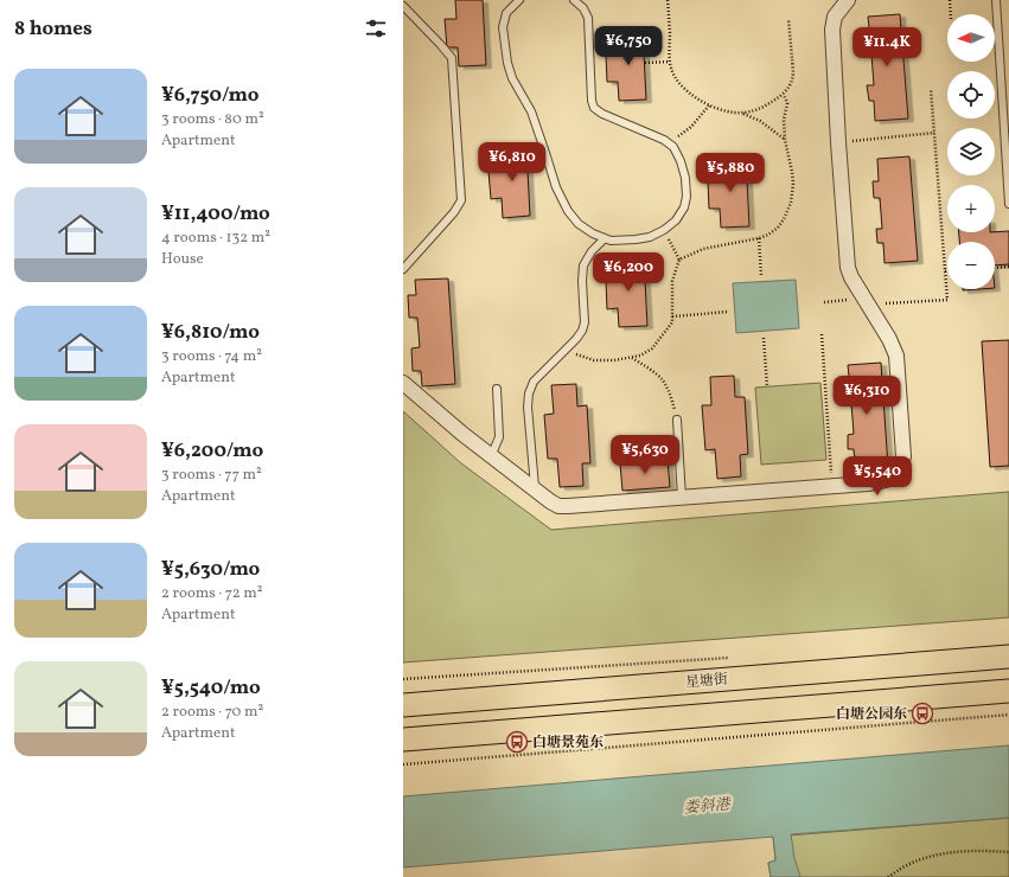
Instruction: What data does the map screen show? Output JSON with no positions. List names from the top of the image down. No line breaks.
{"streets":{"main road":["星塘街"]},"water":["娄斜港"],"places":{"bus stop":["白塘公园东","白塘景苑东"]},"north":"left","page":{"heading":"8 homes","map_buttons":["+","−"],"price":["¥6,750","¥11.4K","¥6,810","¥5,880","¥6,200","¥6,310","¥5,630","¥5,540"],"list":[{"name":"¥6,750/mo","note":"3 rooms · 80 m² · Apartment"},{"name":"¥11,400/mo","note":"4 rooms · 132 m² · House"},{"name":"¥6,810/mo","note":"3 rooms · 74 m² · Apartment"},{"name":"¥6,200/mo","note":"3 rooms · 77 m² · Apartment"},{"name":"¥5,630/mo","note":"2 rooms · 72 m² · Apartment"},{"name":"¥5,540/mo","note":"2 rooms · 70 m² · Apartment"}]}}
